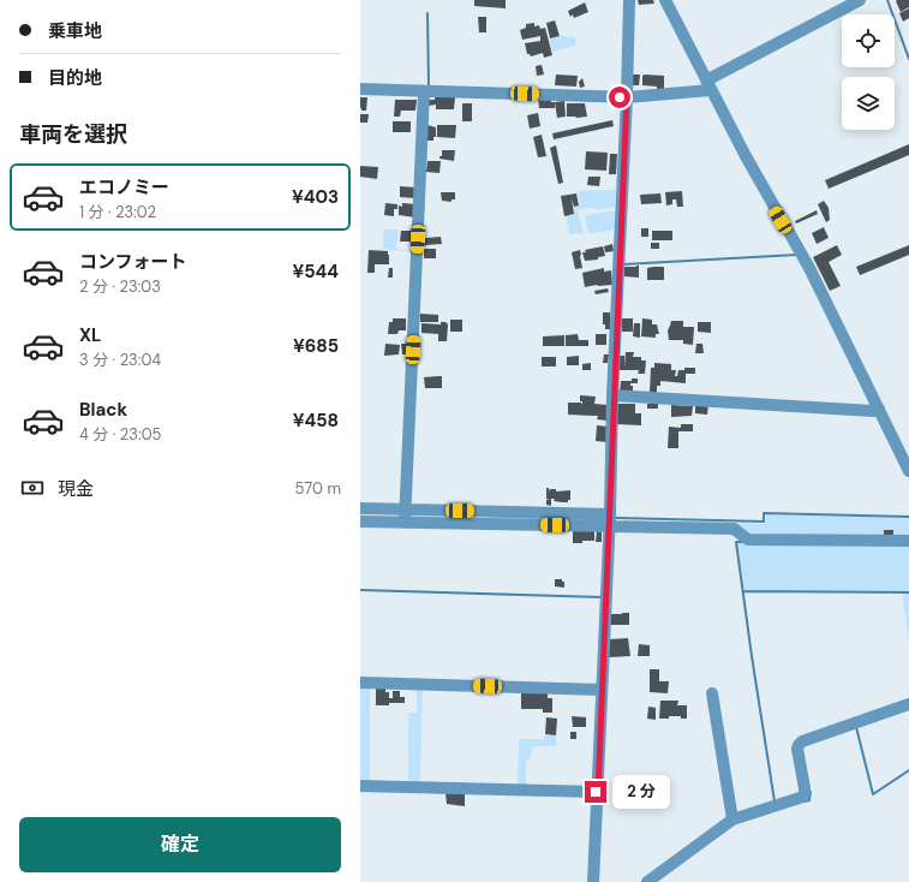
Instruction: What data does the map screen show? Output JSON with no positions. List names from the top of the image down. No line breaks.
{"page":{"banner":["乗車地","目的地"],"heading":"車両を選択","list":[{"name":"エコノミー","note":"1 分 · 23:02","value":"¥403"},{"name":"コンフォート","note":"2 分 · 23:03","value":"¥544"},{"name":"XL","note":"3 分 · 23:04","value":"¥685"},{"name":"Black","note":"4 分 · 23:05","value":"¥458"}],"pay":["現金","570 m"],"bubble":"2 分","buttons":"確定"}}
